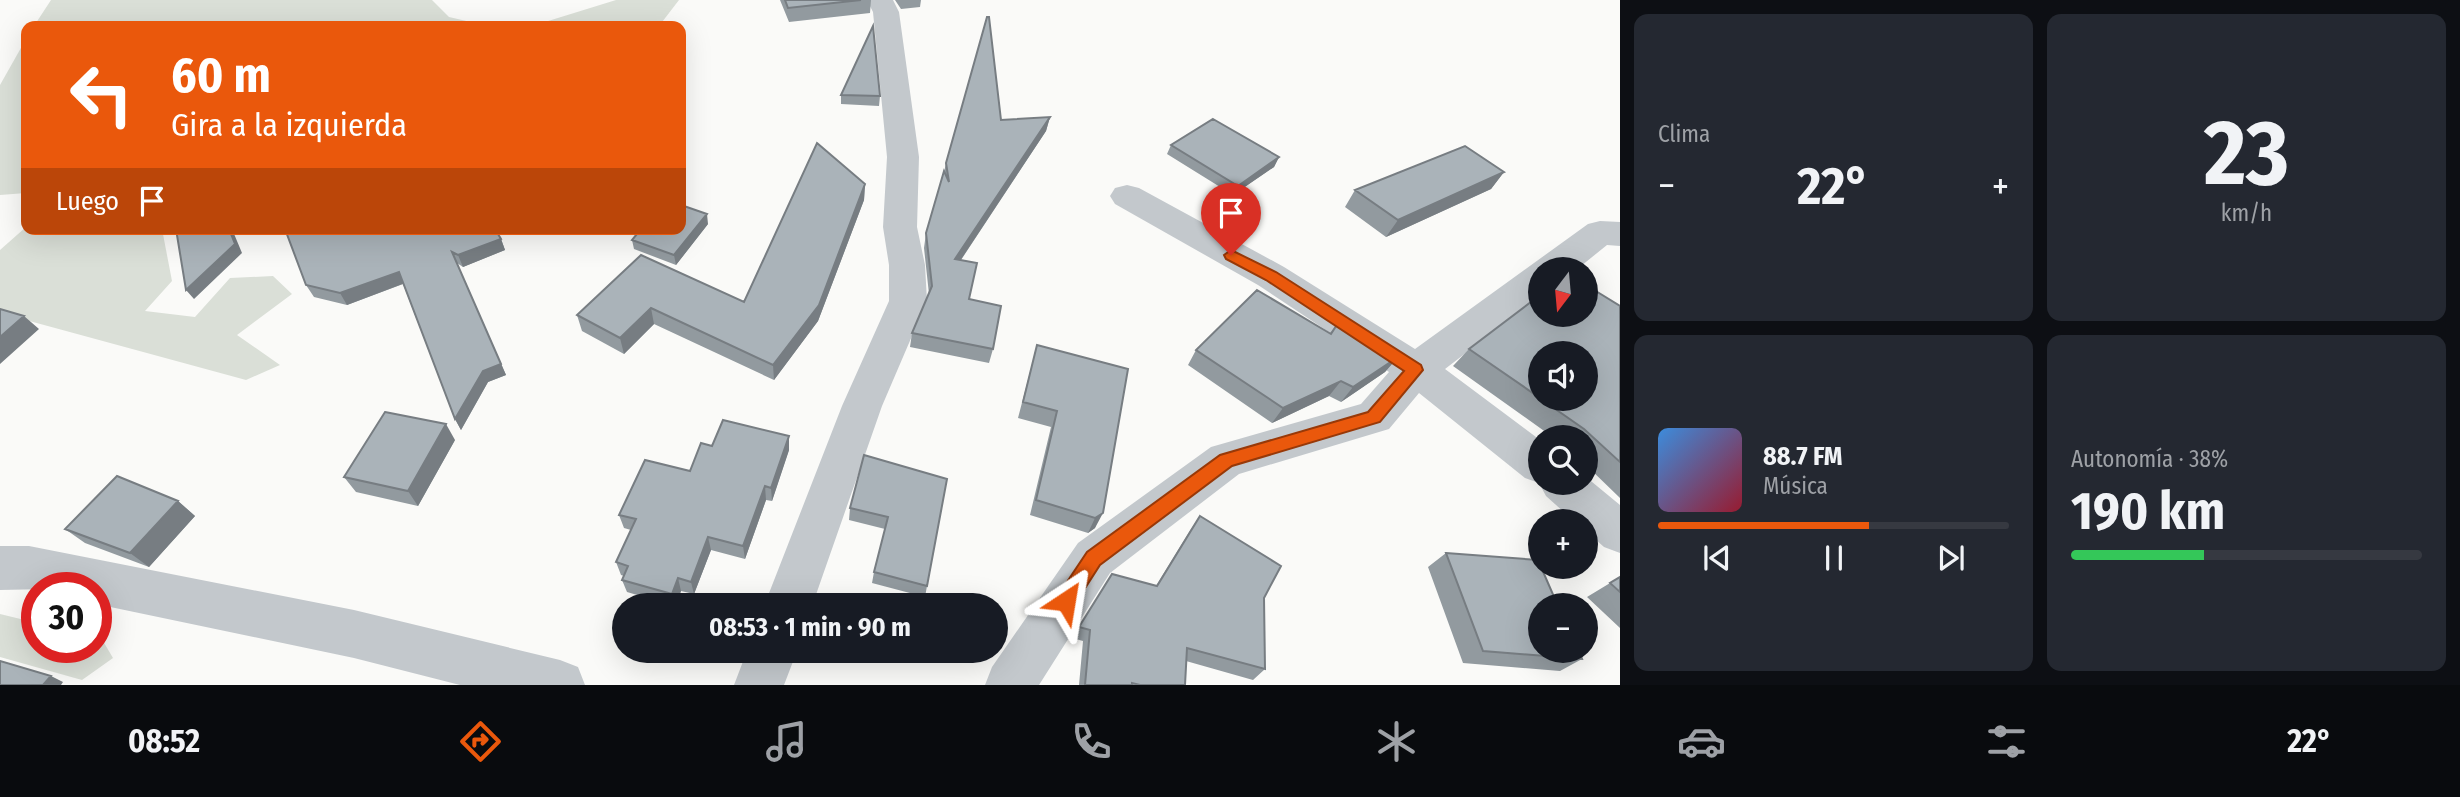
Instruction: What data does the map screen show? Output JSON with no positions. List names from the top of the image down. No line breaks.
{"north":"bottom","page":{"tile":["Clima",["23","km/h"],["Autonomía · 38%","190 km"]],"turn":["60 m","Gira a la izquierda"],"heat":["−","22°","+"],"then":"Luego","map_buttons":["+","−"],"song":["88.7 FM","Música"],"limit":"30","trip":"08:53 · 1 min · 90 m","tabs":["08:52","22°"]}}
